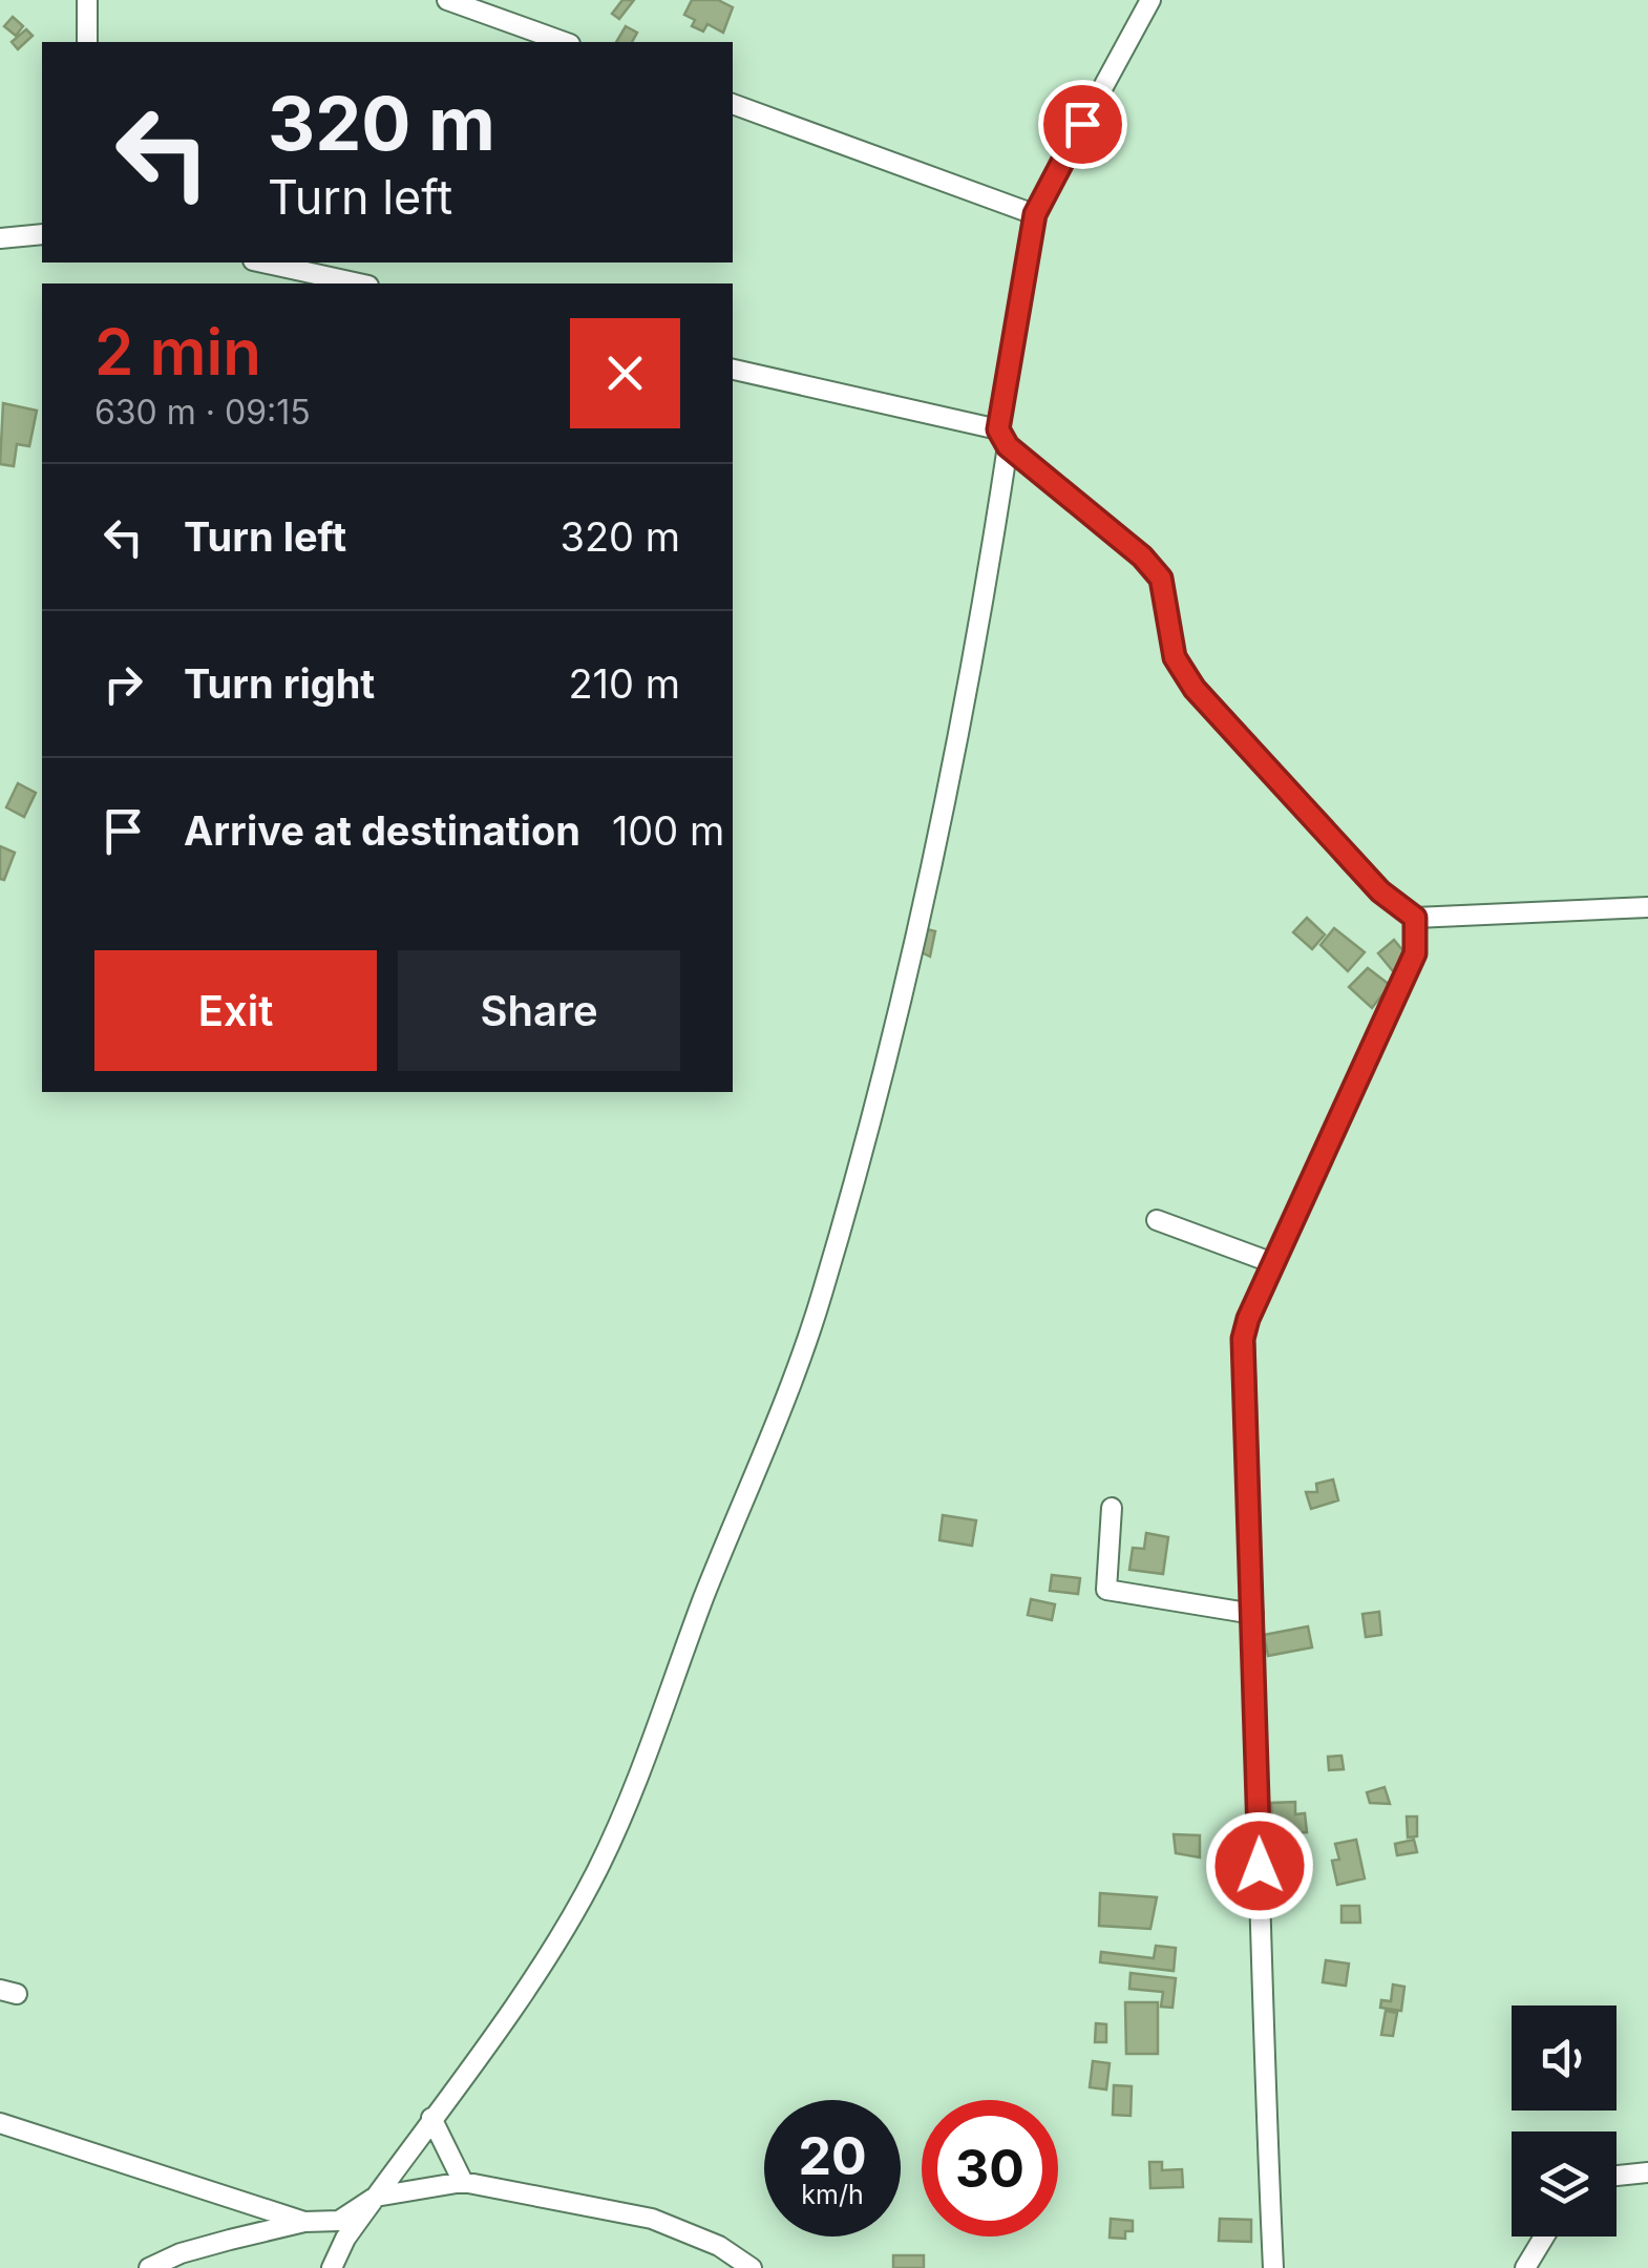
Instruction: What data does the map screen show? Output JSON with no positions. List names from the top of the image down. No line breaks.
{"page":{"turn":["320 m","Turn left"],"heading":["2 min","630 m · 09:15"],"list":[{"name":"Turn left","value":"320 m"},{"name":"Turn right","value":"210 m"},{"name":"Arrive at destination","value":"100 m"}],"buttons":["Exit","Share"],"speed":"20 km/h","limit":"30"}}
